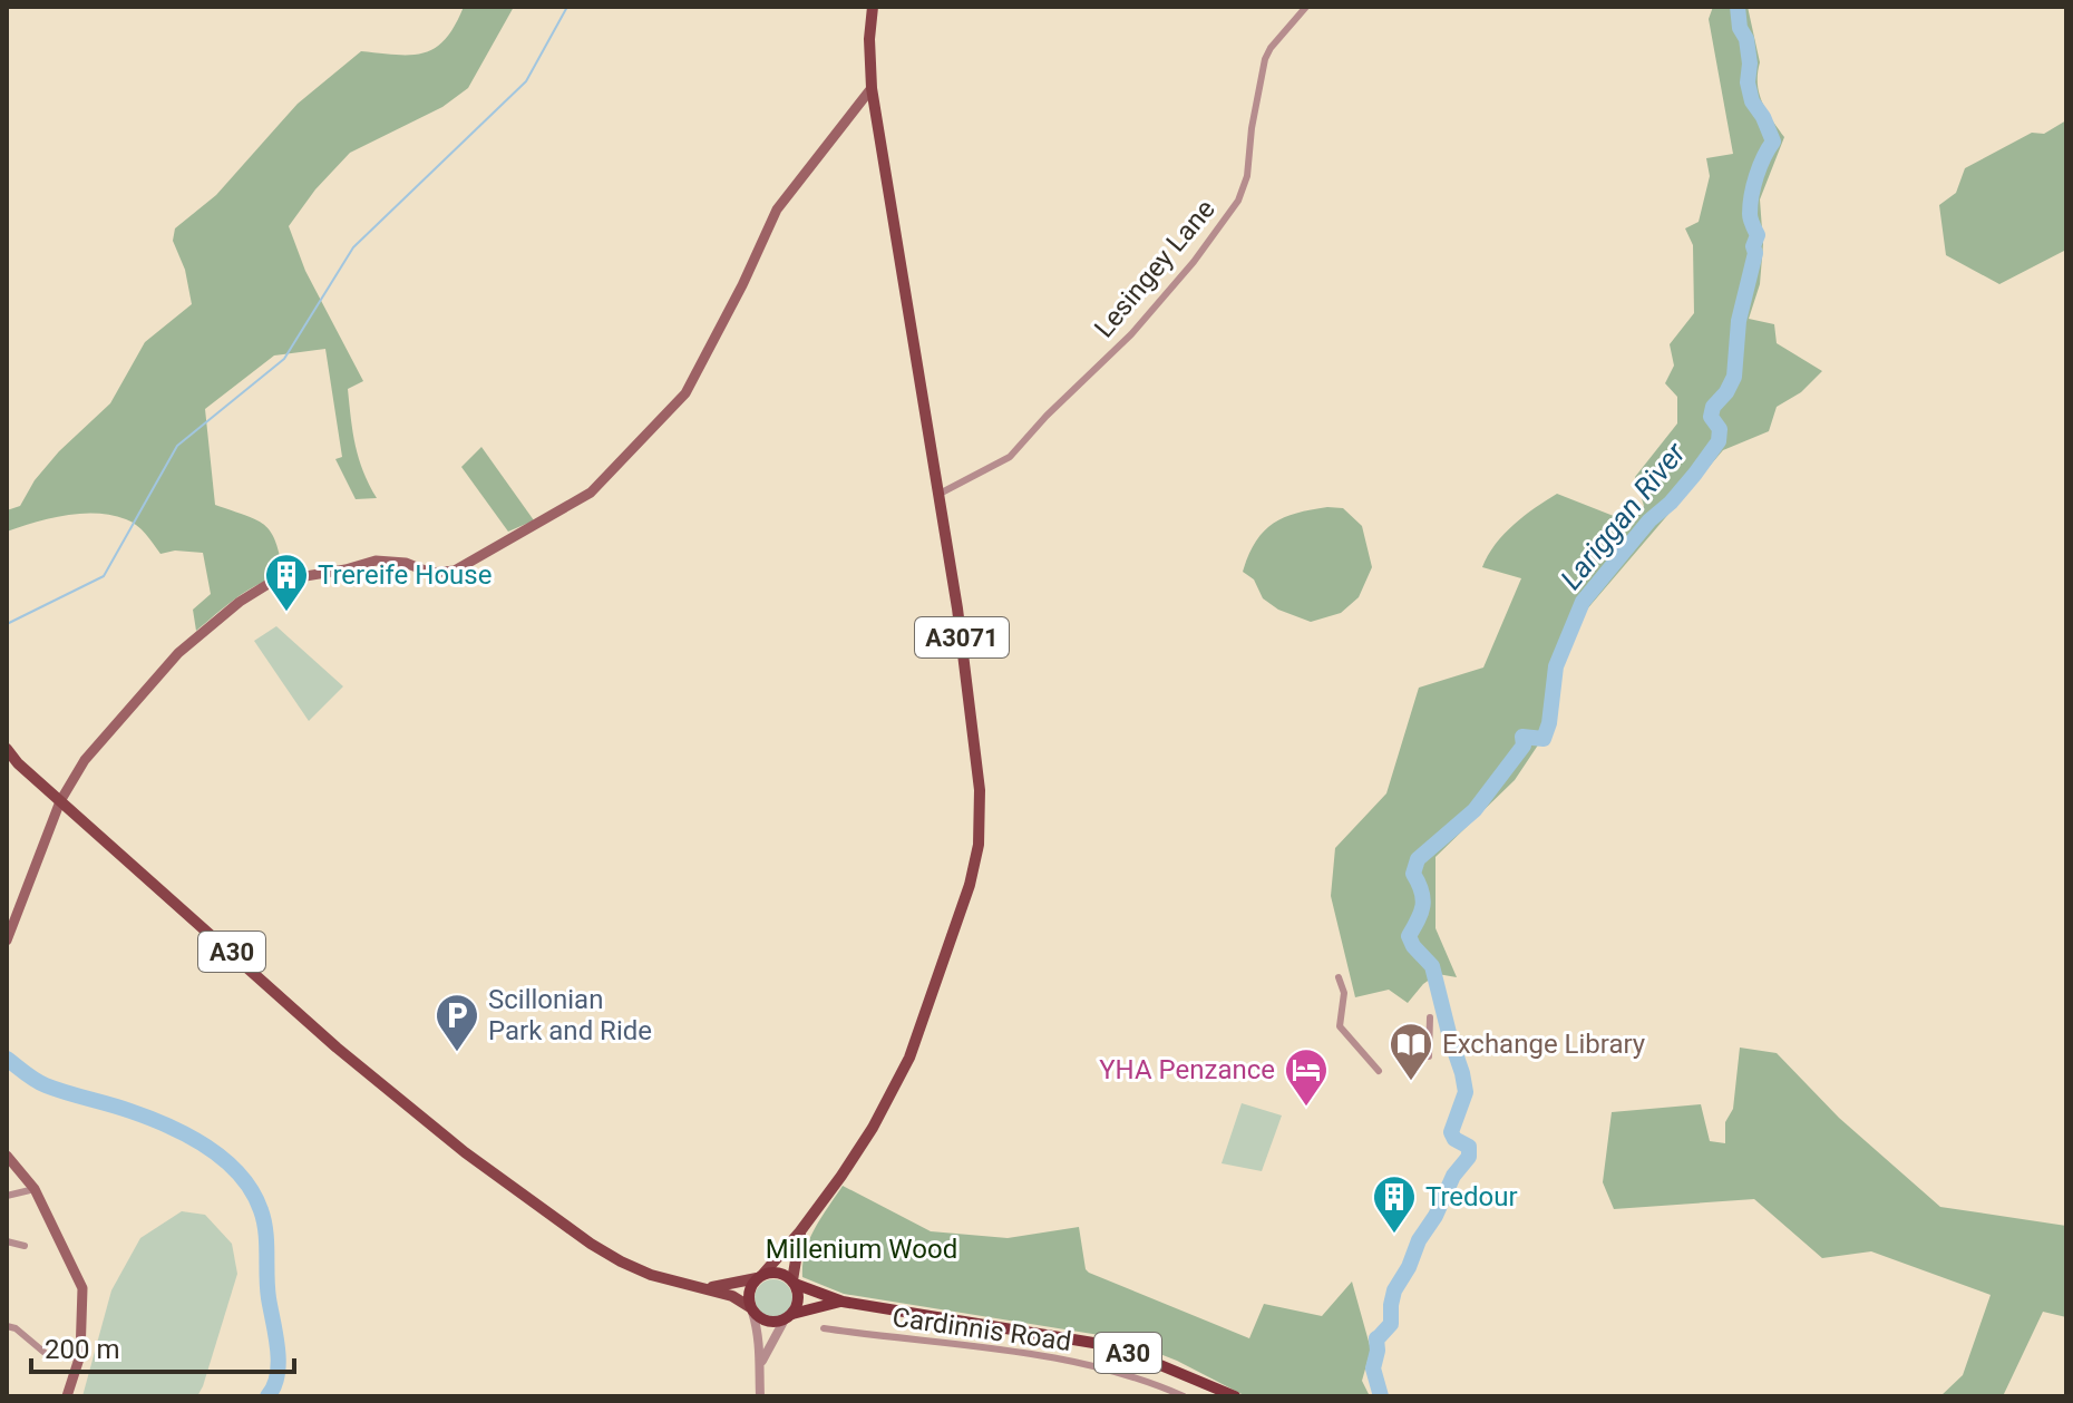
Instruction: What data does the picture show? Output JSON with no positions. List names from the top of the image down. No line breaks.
{"streets":{"highway":["A30"],"main road":["A3071"],"street":["Lesingey Lane","Cardinnis Road"]},"crossings":[["Lesingey Lane","A3071"],["A3071","A30"]],"water":["Lariggan River"],"parks":["Millenium Wood"],"places":{"building":["Trereife House","Tredour"],"parking":["Scillonian Park and Ride"],"library":["Exchange Library"],"hotel":["YHA Penzance"]},"scale_bar":"200 m"}
